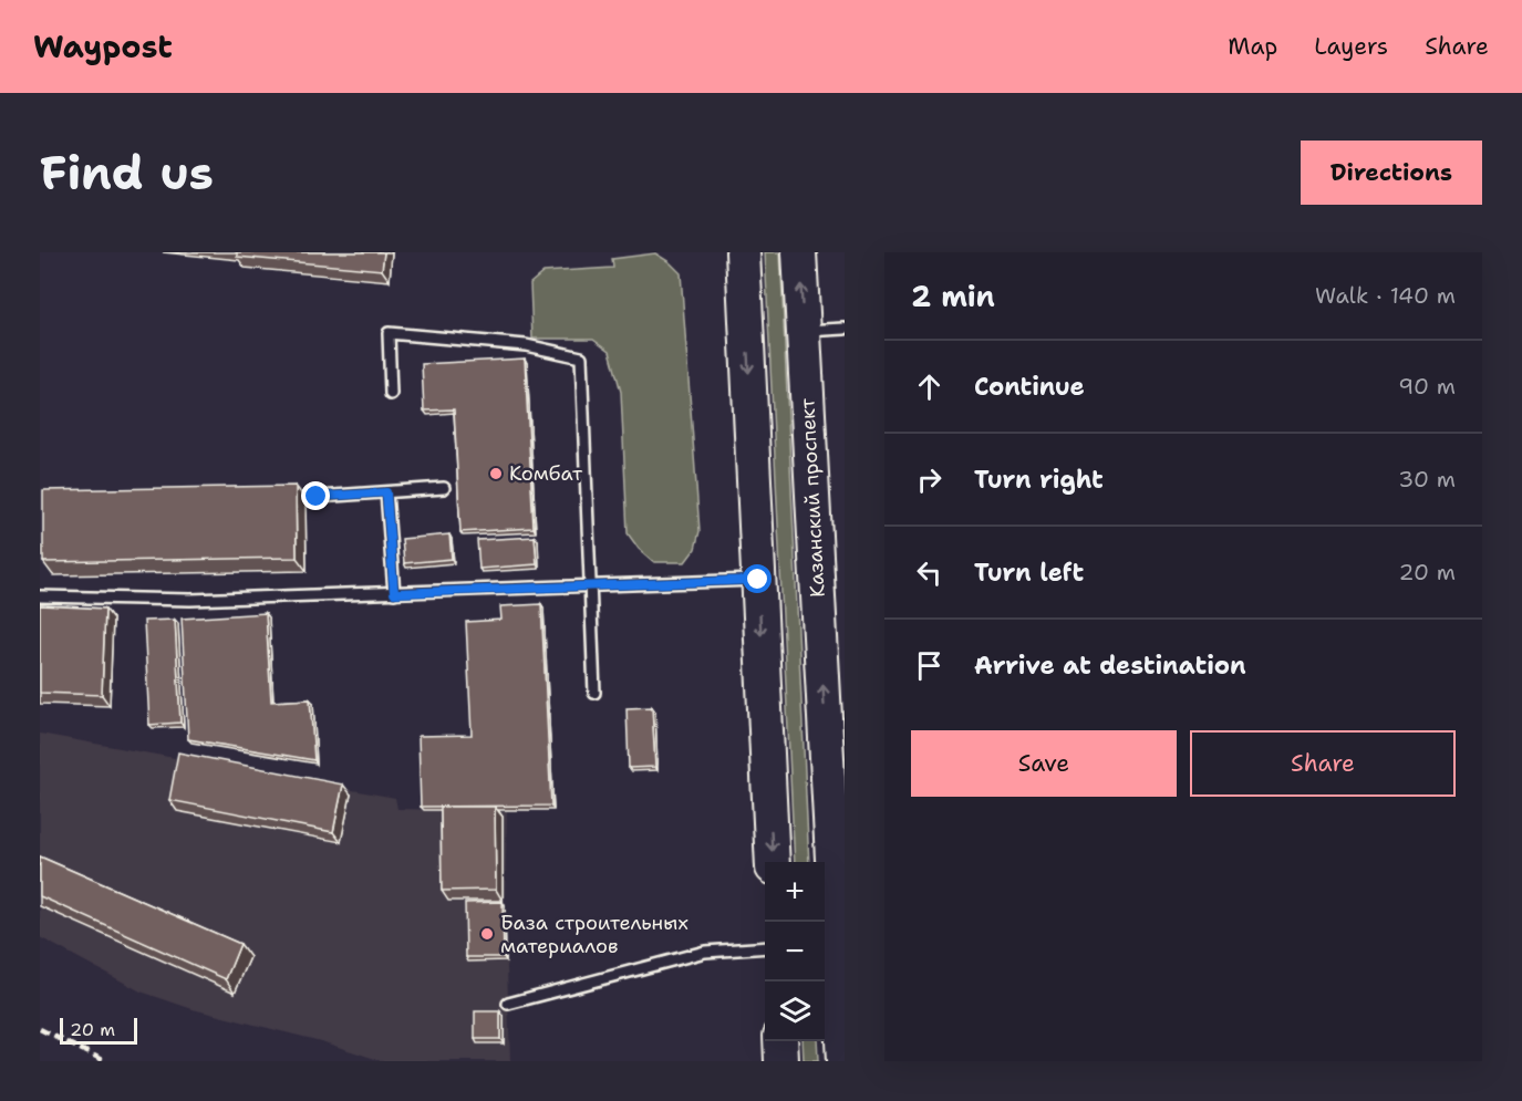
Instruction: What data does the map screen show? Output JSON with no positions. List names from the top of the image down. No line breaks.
{"streets":{"main road":["Казанский проспект"]},"places":["Комбат","База строительных материалов"],"scale_bar":"20 m","page":{"header":"Waypost","nav":["Map","Layers","Share"],"buttons":["Directions",["Save","Share"]],"title":"Find us","heading":["2 min","Walk · 140 m"],"list":[["Continue","90 m"],["Turn right","30 m"],["Turn left","20 m"],"Arrive at destination"],"map_buttons":["+","−"],"scale":"20 m"}}
